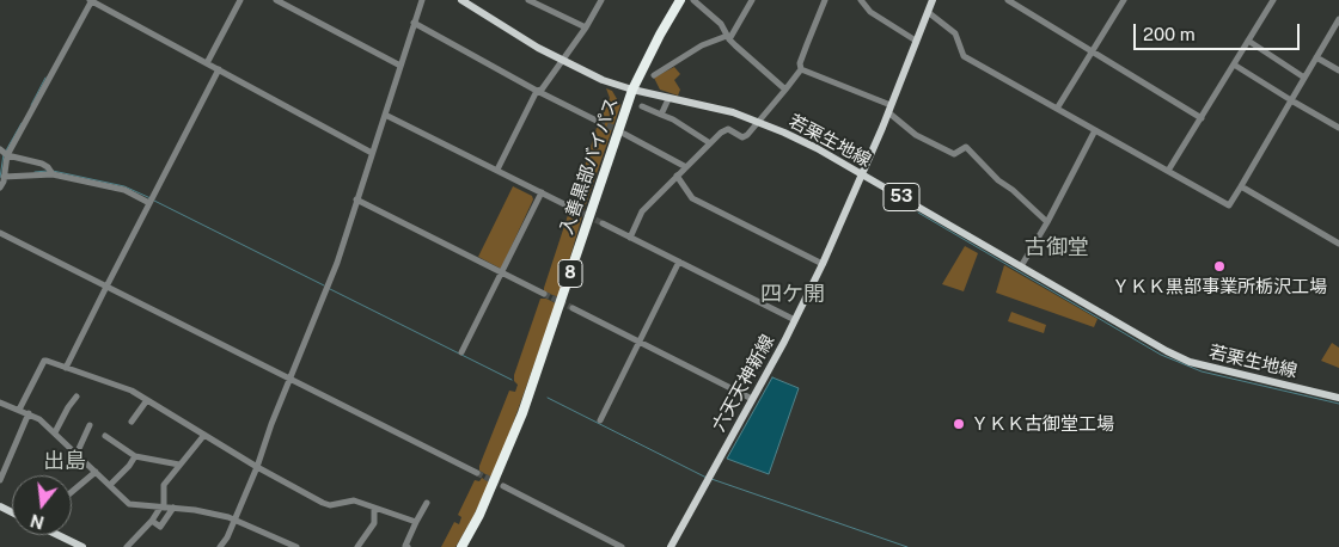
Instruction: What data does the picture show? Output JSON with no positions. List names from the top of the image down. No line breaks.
{"streets":{"highway":["入善黒部バイパス","8"],"main road":["若栗生地線","53","六天天神新線"]},"crossings":[["若栗生地線","入善黒部バイパス"],["若栗生地線","六天天神新線"]],"districts":["古御堂","四ケ開","出島"],"places":["ＹＫＫ黒部事業所栃沢工場","ＹＫＫ古御堂工場"],"scale_bar":"200 m","north":"bottom"}
